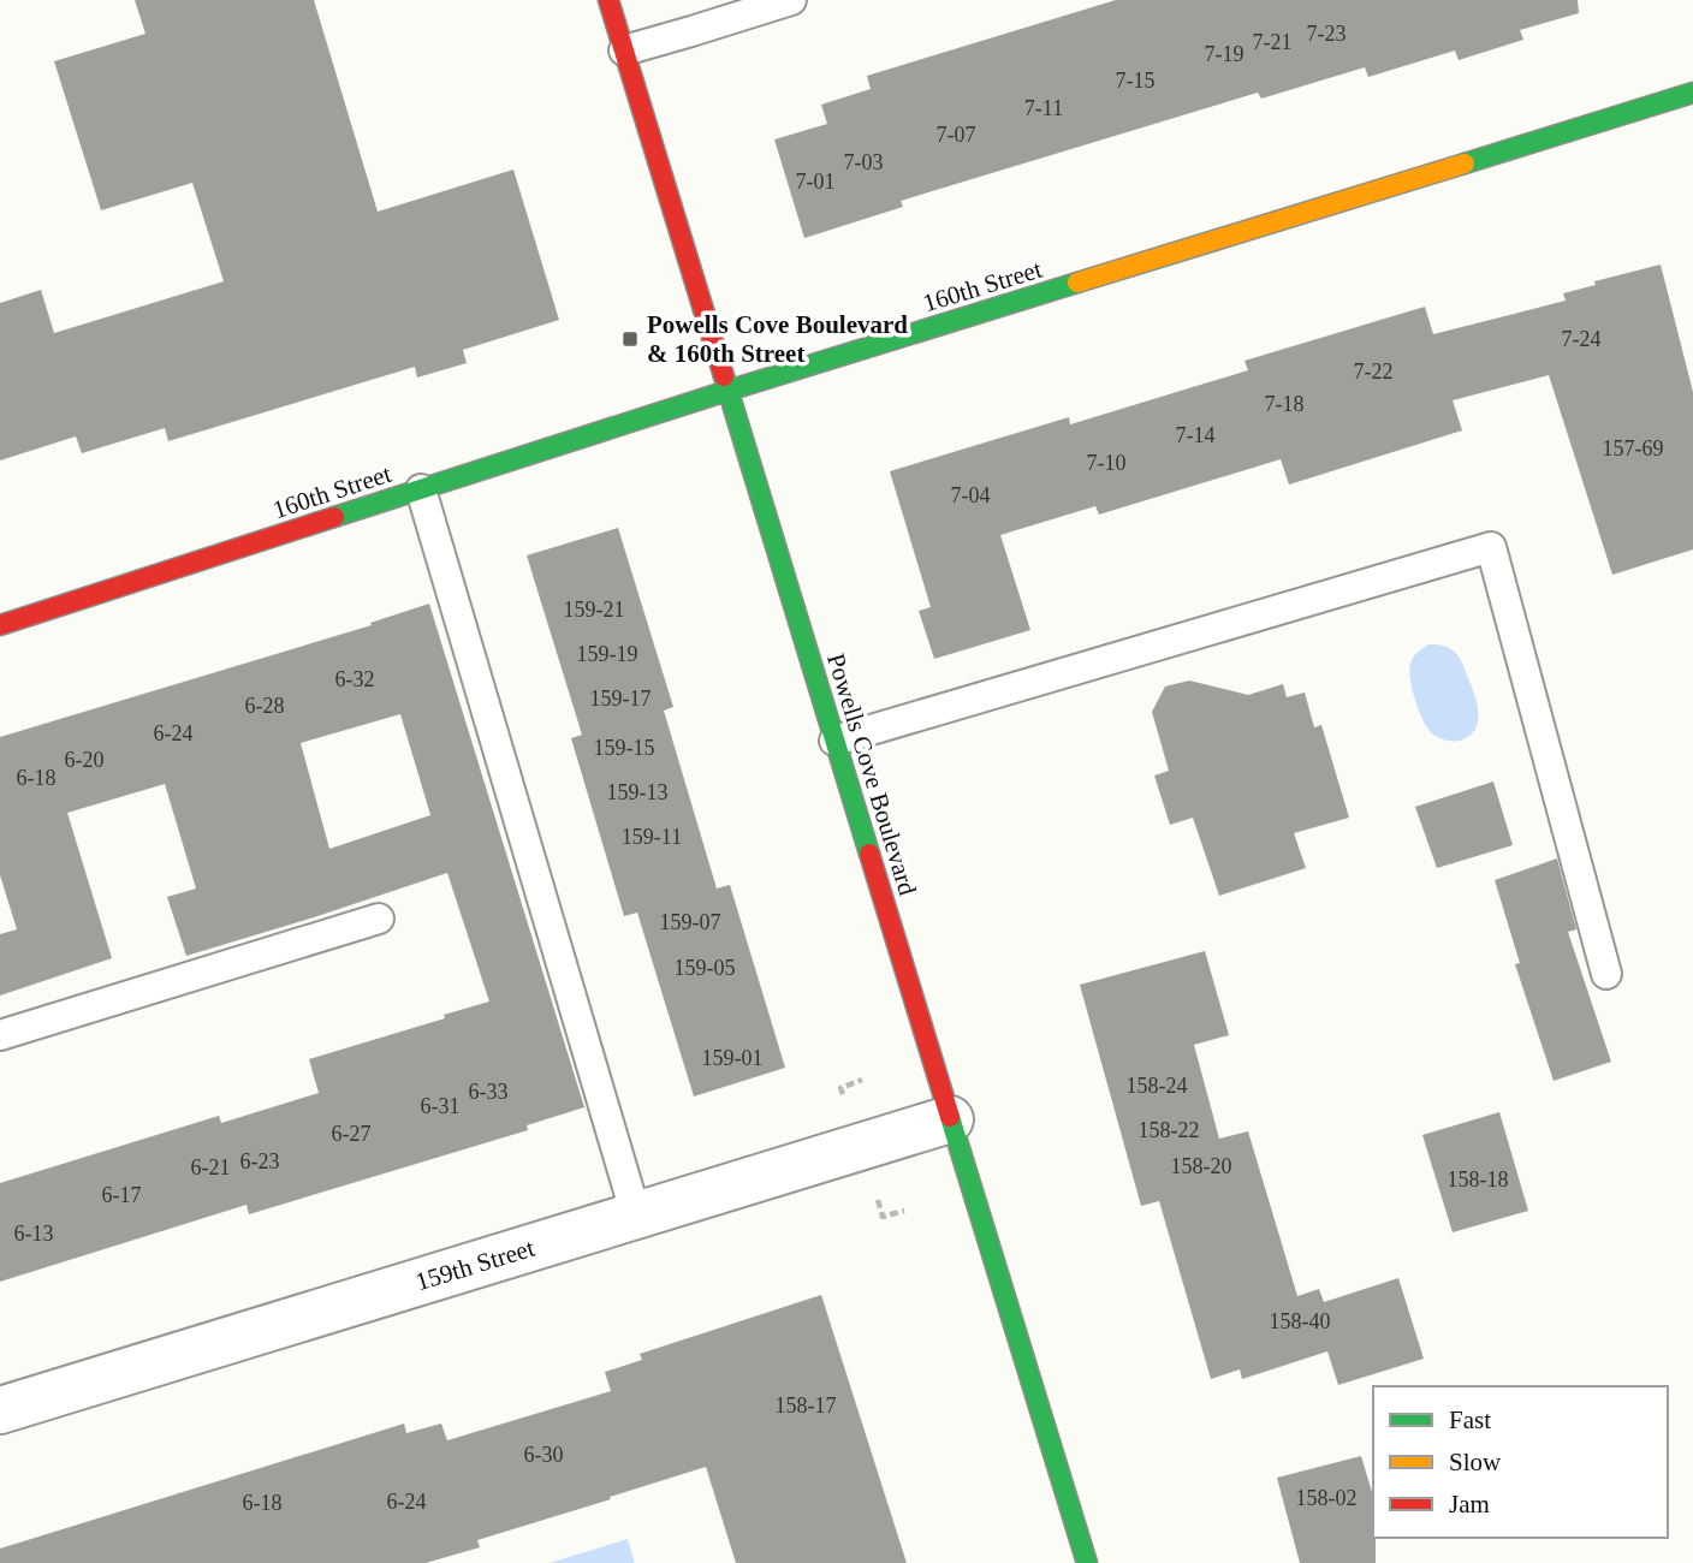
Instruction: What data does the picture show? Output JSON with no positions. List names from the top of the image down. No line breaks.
{"streets":{"street":["160th Street","Powells Cove Boulevard","159th Street"]},"crossings":[["160th Street","Powells Cove Boulevard"],["Powells Cove Boulevard","159th Street"]],"places":{"transit":["Powells Cove Boulevard & 160th Street"]},"house_numbers":["7-23","7-21","7-19","7-15","7-11","7-07","7-03","7-01","7-24","7-22","7-18","7-14","157-69","7-10","7-04","159-21","159-19","6-32","159-17","6-28","6-24","159-15","6-20","6-18","159-13","159-11","159-07","159-05","159-01","158-24","6-33","6-31","158-22","6-27","6-23","158-20","6-21","158-18","6-17","6-13","158-40","158-17","6-30","158-02","6-24","6-18"],"legend":["Fast","Slow","Jam"]}
